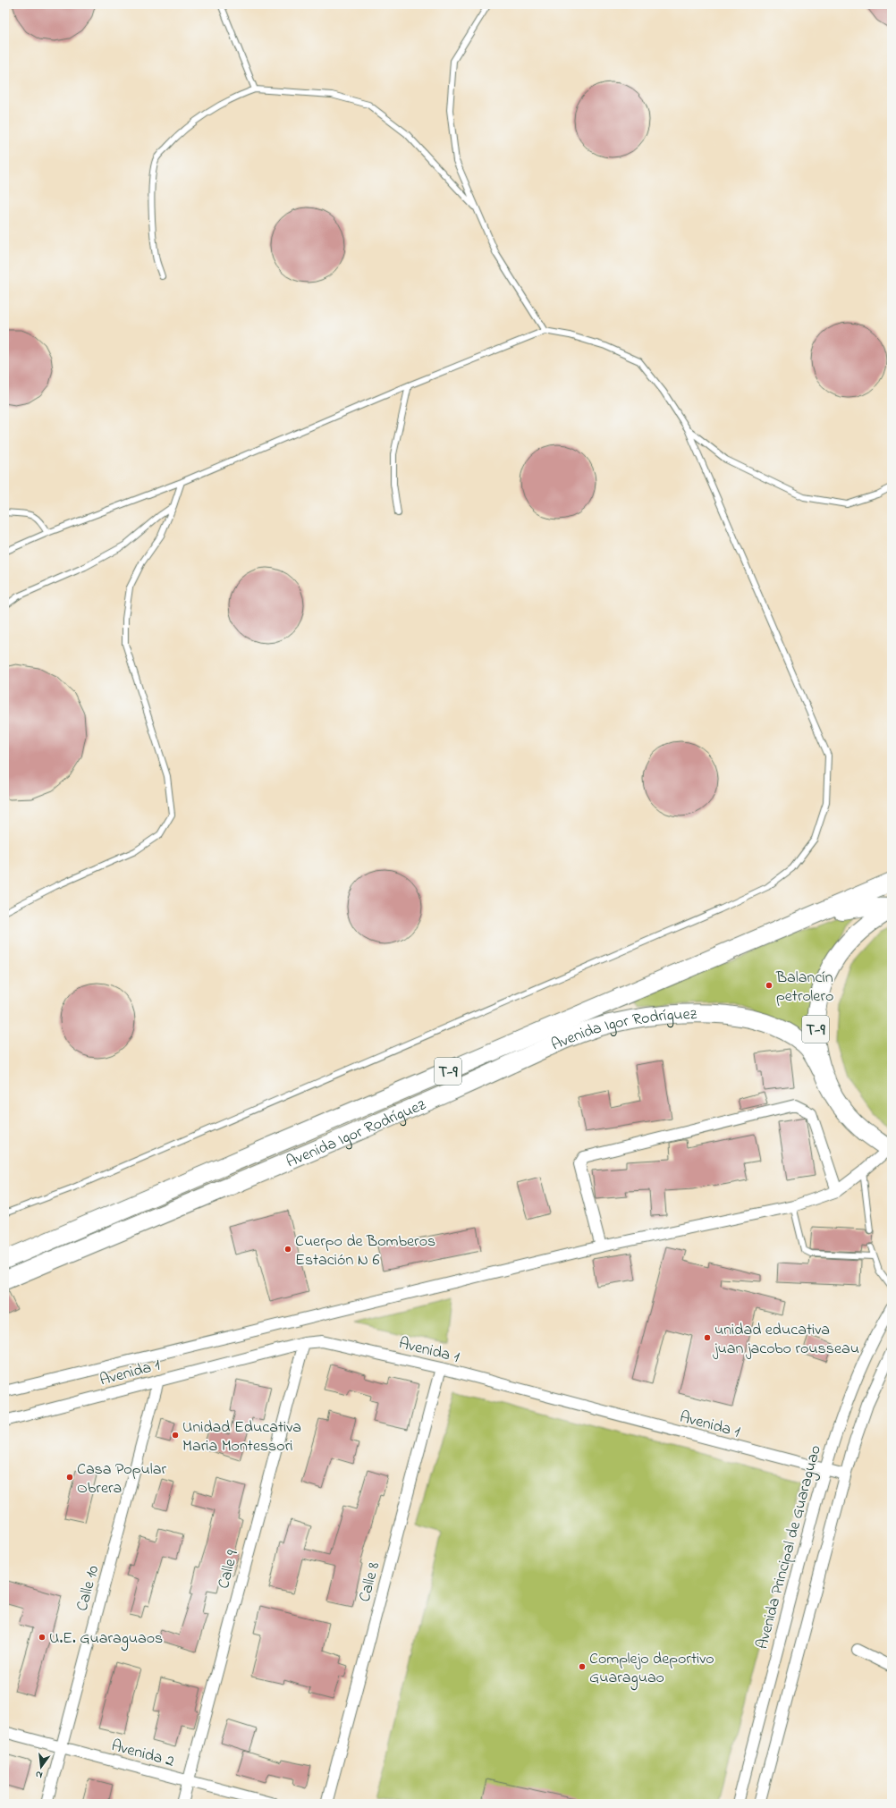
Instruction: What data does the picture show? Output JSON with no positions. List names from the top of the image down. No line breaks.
{"streets":{"highway":["T-9","Avenida Igor Rodríguez"],"street":["Avenida 1","Avenida Principal de Guaraguao","Calle 9","Calle 8","Calle 10","Avenida 2"]},"crossings":[["T-9","Avenida Igor Rodríguez"],["Avenida 1","Avenida Principal de Guaraguao"],["Avenida 1","Calle 9"],["Avenida 1","Calle 8"],["Avenida 1","Calle 10"],["Calle 9","Avenida 2"],["Calle 10","Avenida 2"]],"places":["Balancín petrolero","Cuerpo de Bomberos Estación N 6","unidad educativa juan jacobo rousseau","Unidad Educativa Maria Montessori","Casa Popular Obrera","U.E. Guaraguaos","Complejo deportivo Guaraguao"],"north":"bottom"}
